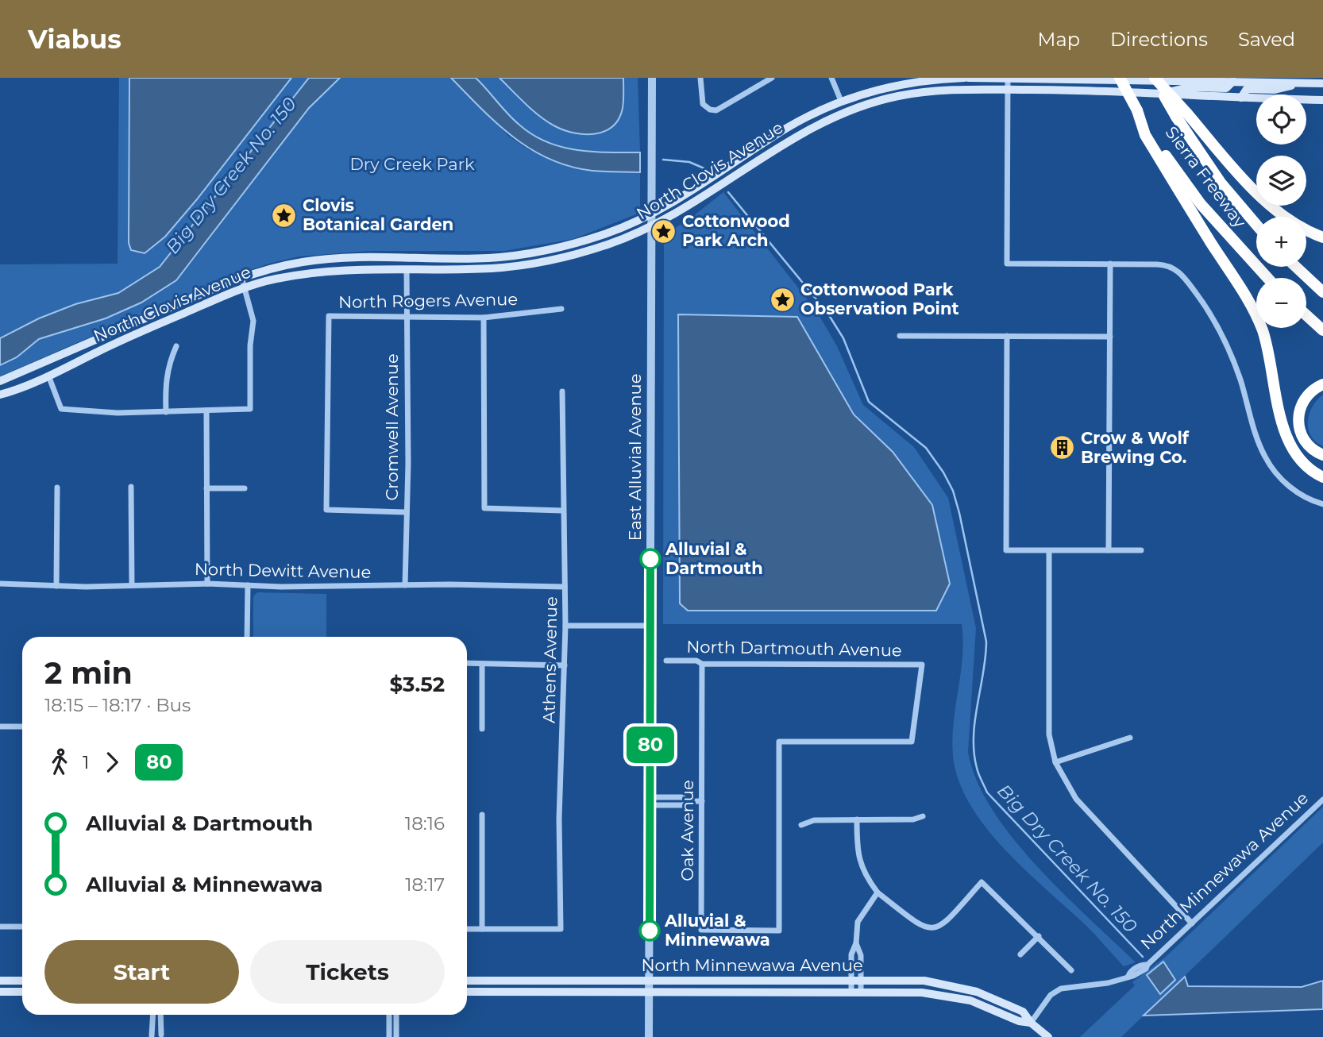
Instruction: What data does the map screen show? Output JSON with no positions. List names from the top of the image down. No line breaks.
{"streets":{"highway":["Sierra Freeway"],"main road":["North Clovis Avenue","North Minnewawa Avenue"],"street":["North Rogers Avenue","Cromwell Avenue","East Alluvial Avenue","North Dewitt Avenue","North Dartmouth Avenue","Athens Avenue","Oak Avenue"]},"crossings":[["North Clovis Avenue","Cromwell Avenue"],["North Clovis Avenue","East Alluvial Avenue"],["North Rogers Avenue","Cromwell Avenue"],["Cromwell Avenue","North Dewitt Avenue"],["East Alluvial Avenue","North Minnewawa Avenue"],["North Dewitt Avenue","Athens Avenue"],["North Dartmouth Avenue","Oak Avenue"]],"water":["Big Dry Creek No. 150"],"parks":["Dry Creek Park"],"places":{"place":["Clovis Botanical Garden","Cottonwood Park Arch","Cottonwood Park Observation Point"],"building":["Crow & Wolf Brewing Co."],"other":["Alluvial & Dartmouth","Alluvial & Minnewawa"]},"lines":["bus line 80"],"page":{"header":"Viabus","nav":["Map","Directions","Saved"],"on_map":"80","map_buttons":["+","−"],"heading":["2 min","18:15 – 18:17 · Bus","$3.52"],"legs":["1","80"],"list":[{"name":"Alluvial & Dartmouth","value":"18:16"},{"name":"Alluvial & Minnewawa","value":"18:17"}],"buttons":["Start","Tickets"]}}
